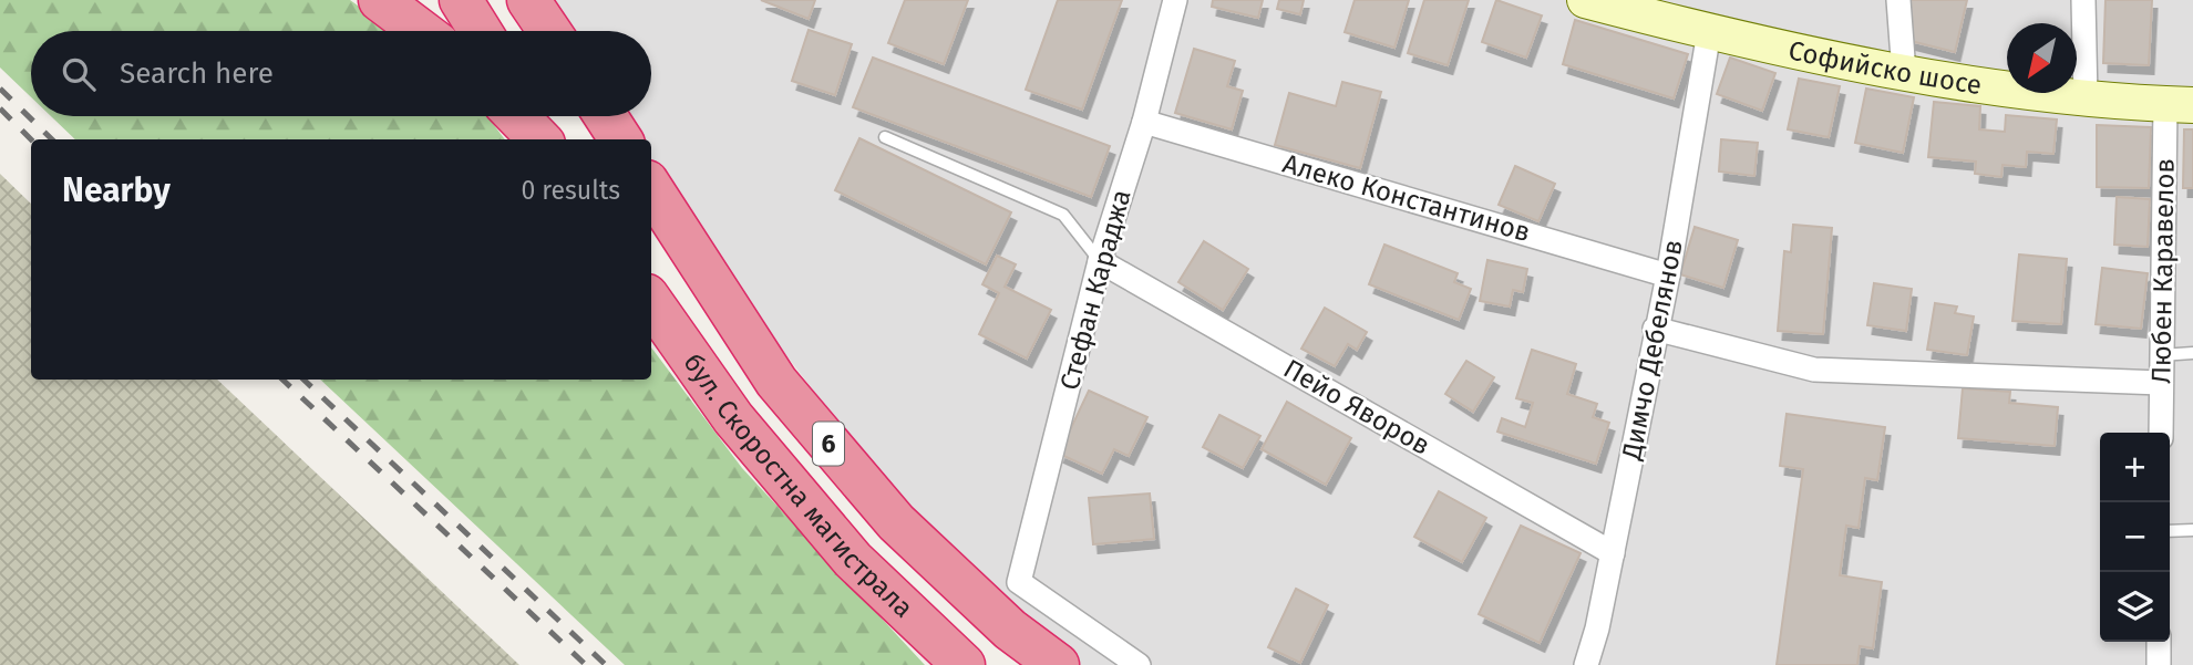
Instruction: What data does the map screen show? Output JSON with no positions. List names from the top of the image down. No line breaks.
{"streets":{"highway":["6","бул. Скоростна магистрала"],"main road":["Софийско шосе"],"street":["Алеко Константинов","Любен Каравелов","Стефан Караджа","Димчо Дебелянов","Пейо Яворов"]},"crossings":[["Софийско шосе","Любен Каравелов"],["Софийско шосе","Димчо Дебелянов"],["Алеко Константинов","Стефан Караджа"],["Алеко Константинов","Димчо Дебелянов"],["Стефан Караджа","Пейо Яворов"],["Димчо Дебелянов","Пейо Яворов"]],"north":"bottom left","page":{"search":"Search here","heading":["Nearby","0 results"],"map_buttons":["+","−"]}}
